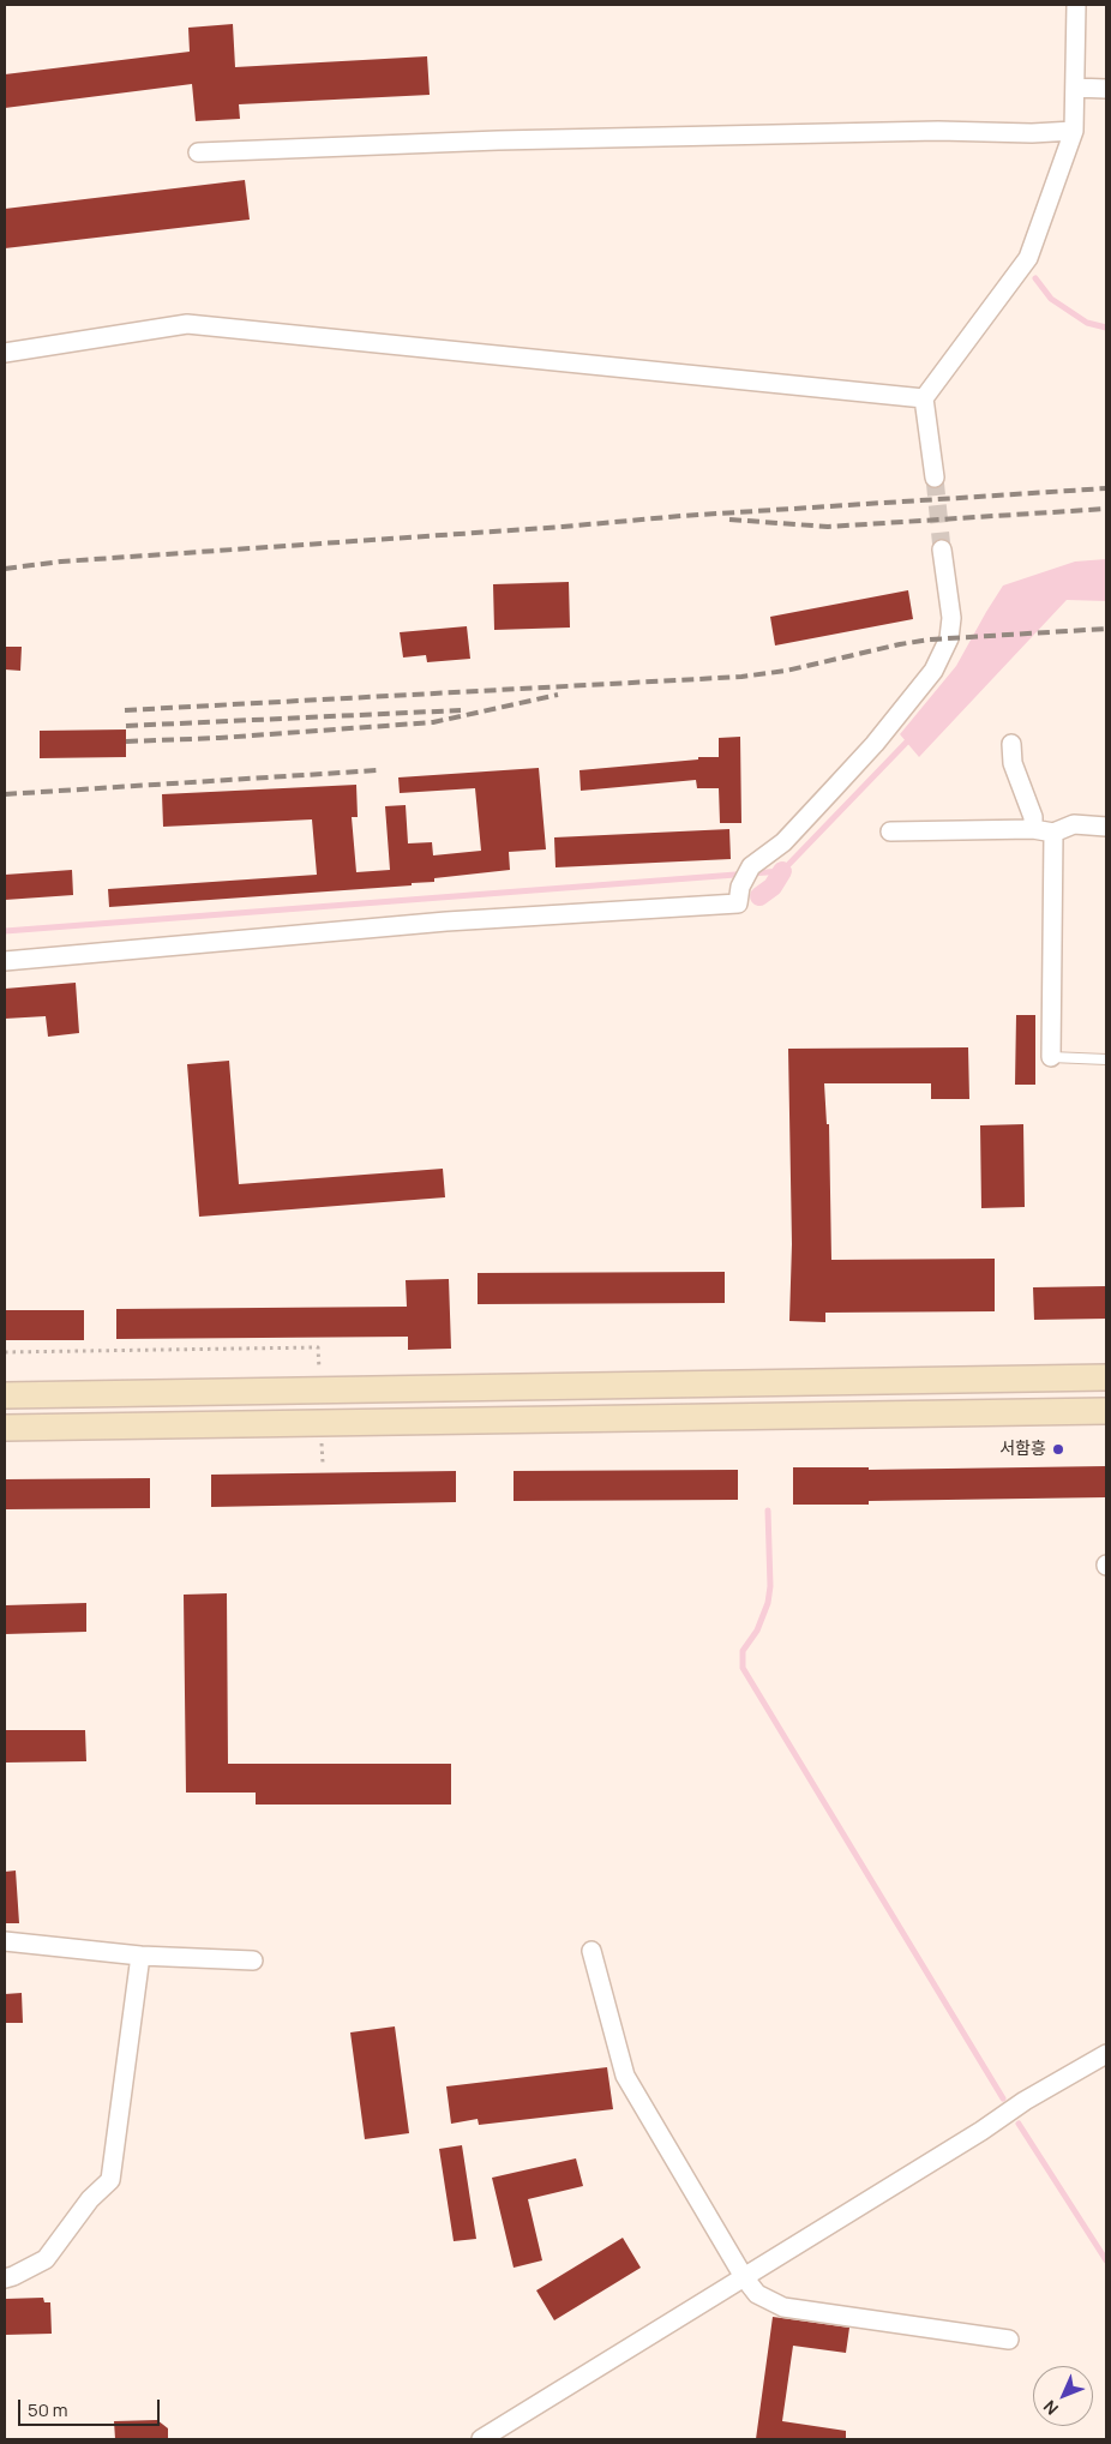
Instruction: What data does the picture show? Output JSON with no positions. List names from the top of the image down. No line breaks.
{"places":["서함흥"],"scale_bar":"50 m","north":"bottom left"}
